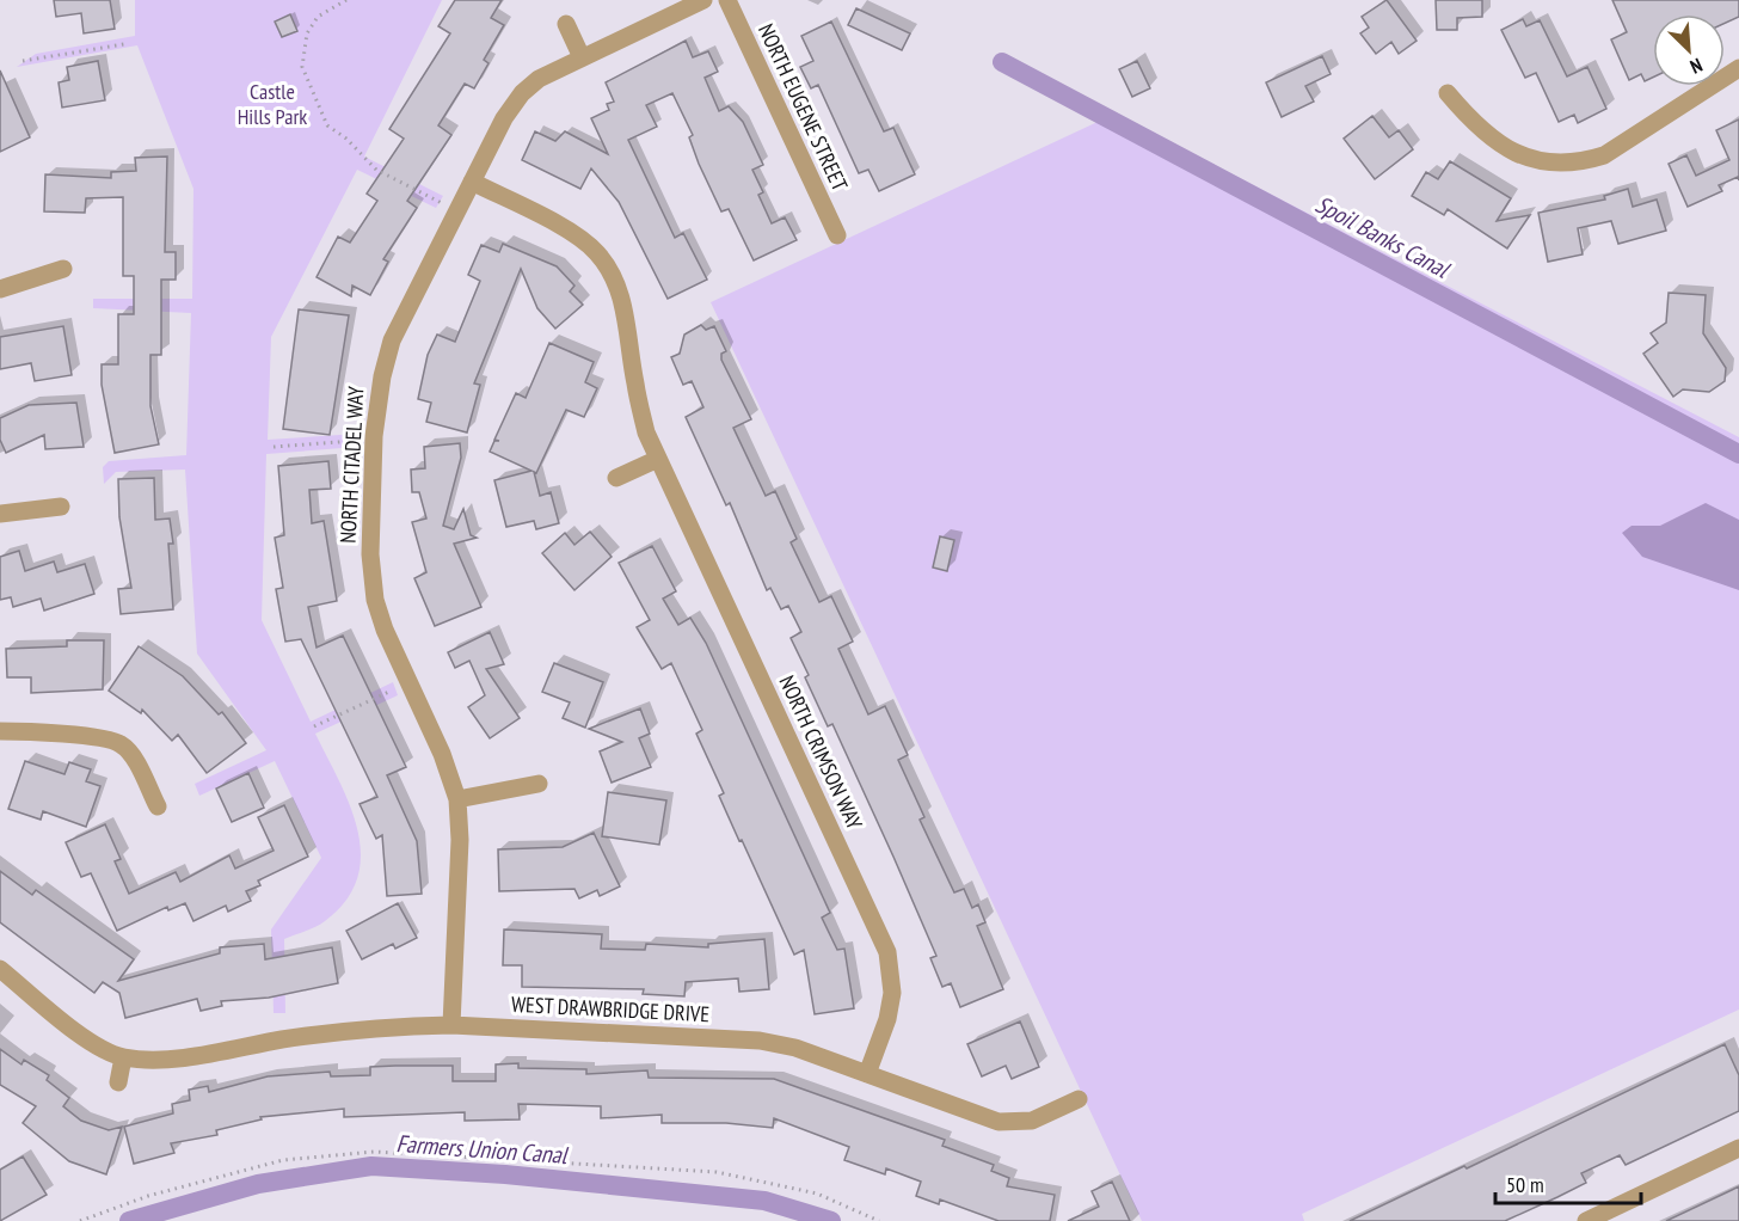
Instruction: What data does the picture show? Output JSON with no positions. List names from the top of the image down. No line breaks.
{"streets":{"street":["NORTH EUGENE STREET","NORTH CITADEL WAY","NORTH CRIMSON WAY","WEST DRAWBRIDGE DRIVE"]},"crossings":[["NORTH CITADEL WAY","NORTH CRIMSON WAY"],["NORTH CITADEL WAY","WEST DRAWBRIDGE DRIVE"],["NORTH CRIMSON WAY","WEST DRAWBRIDGE DRIVE"]],"water":["Spoil Banks Canal","Farmers Union Canal"],"parks":["Castle Hills Park"],"scale_bar":"50 m","north":"bottom right"}
